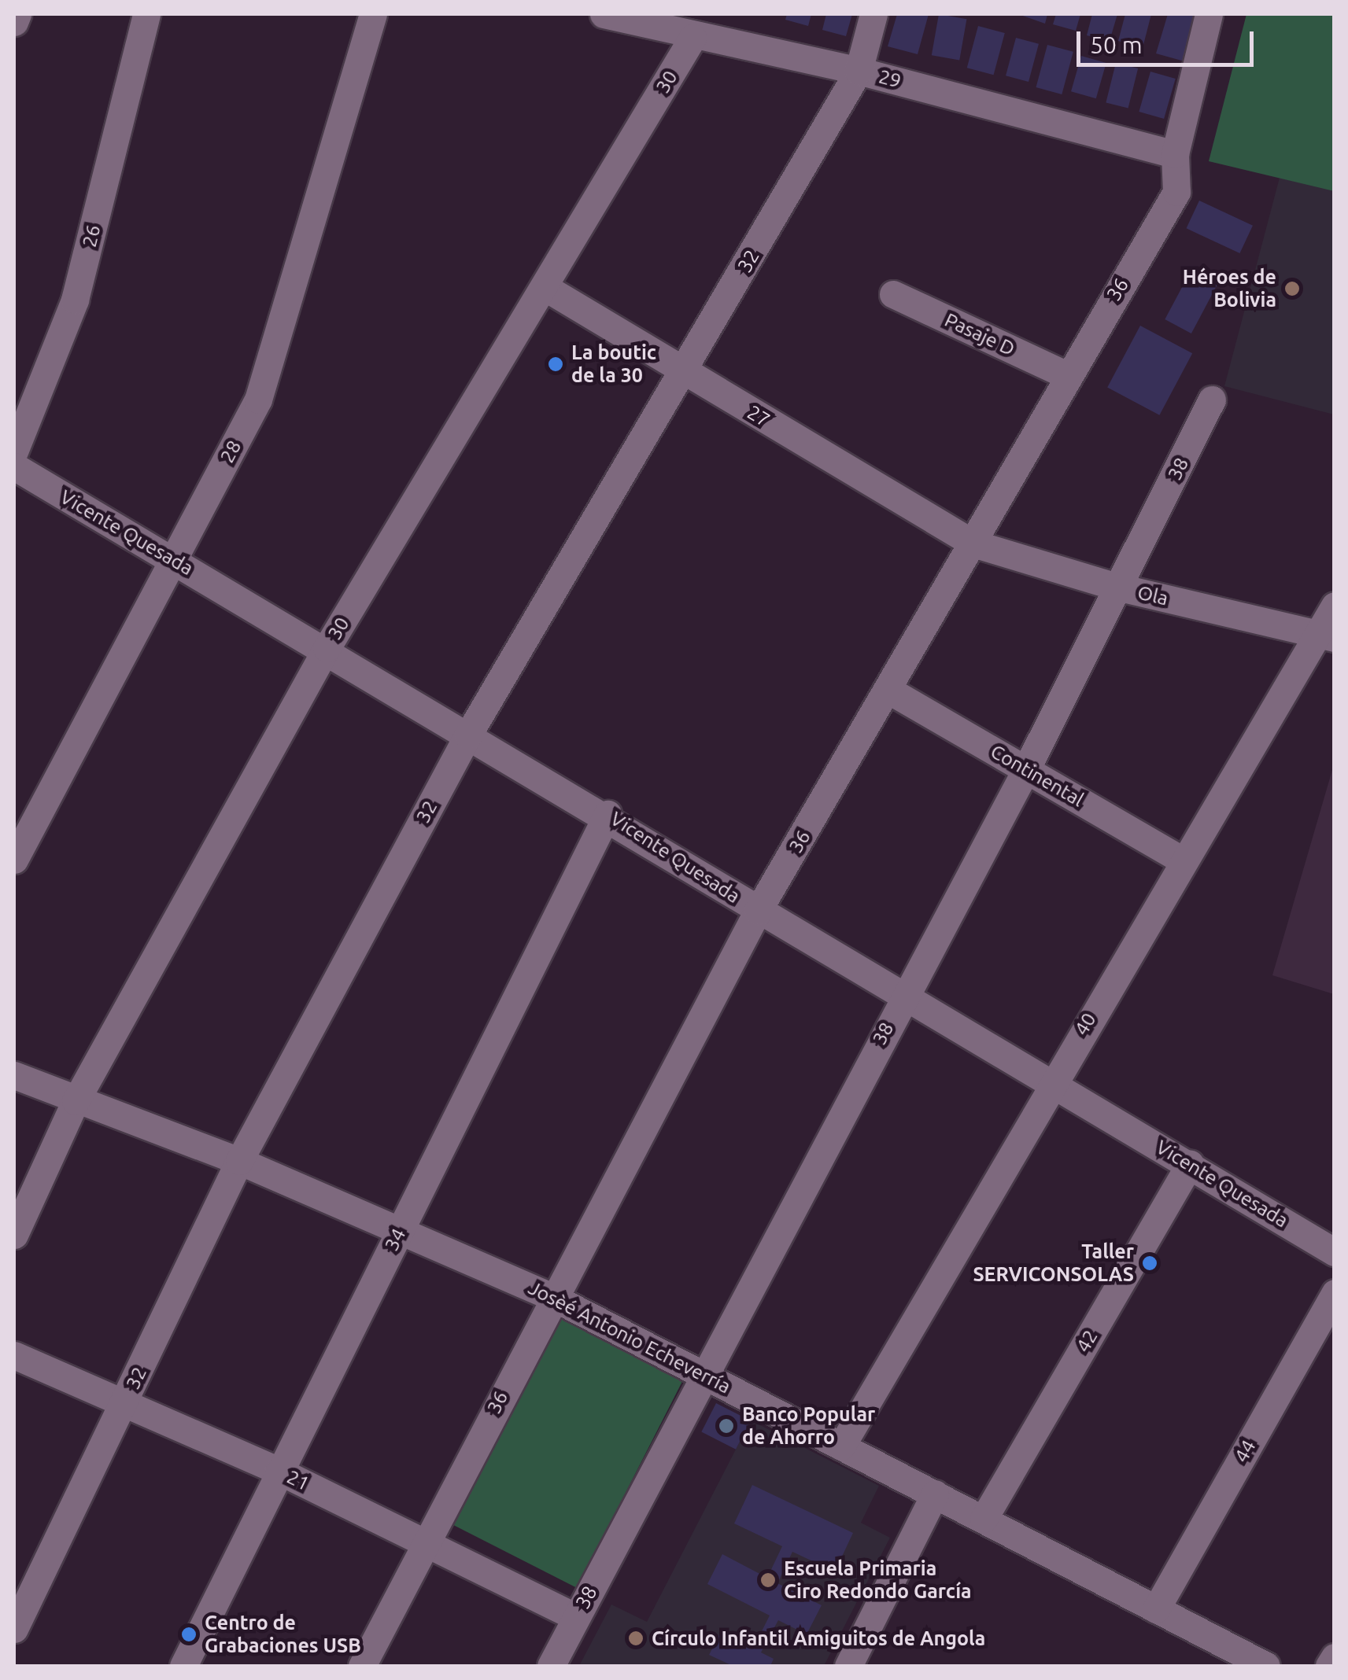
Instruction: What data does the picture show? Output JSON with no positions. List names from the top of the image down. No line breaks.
{"streets":{"street":["29","30","26","32","36","Pasaje D","27","28","38","Vicente Quesada","Ola","Continental","40","34","Josèé Antonio Echeverría","42","44","21"]},"crossings":[["29","30"],["29","32"],["29","36"],["30","27"],["30","Vicente Quesada"],["30","Josèé Antonio Echeverría"],["32","27"],["32","Vicente Quesada"],["32","Josèé Antonio Echeverría"],["32","21"],["36","Pasaje D"],["36","27"],["36","Vicente Quesada"],["36","Ola"],["36","Continental"],["36","Josèé Antonio Echeverría"],["36","21"],["27","Ola"],["28","Vicente Quesada"],["38","Vicente Quesada"],["38","Ola"],["38","Continental"],["38","Josèé Antonio Echeverría"],["38","21"],["Vicente Quesada","40"],["Vicente Quesada","34"],["Vicente Quesada","42"],["Ola","40"],["Continental","40"],["40","Josèé Antonio Echeverría"],["34","Josèé Antonio Echeverría"],["34","21"],["Josèé Antonio Echeverría","42"],["Josèé Antonio Echeverría","44"]],"places":["Héroes de Bolivia","La boutic de la 30","Taller SERVICONSOLAS","Banco Popular de Ahorro","Escuela Primaria Ciro Redondo García","Centro de Grabaciones USB","Círculo Infantil Amiguitos de Angola"],"scale_bar":"50 m"}
